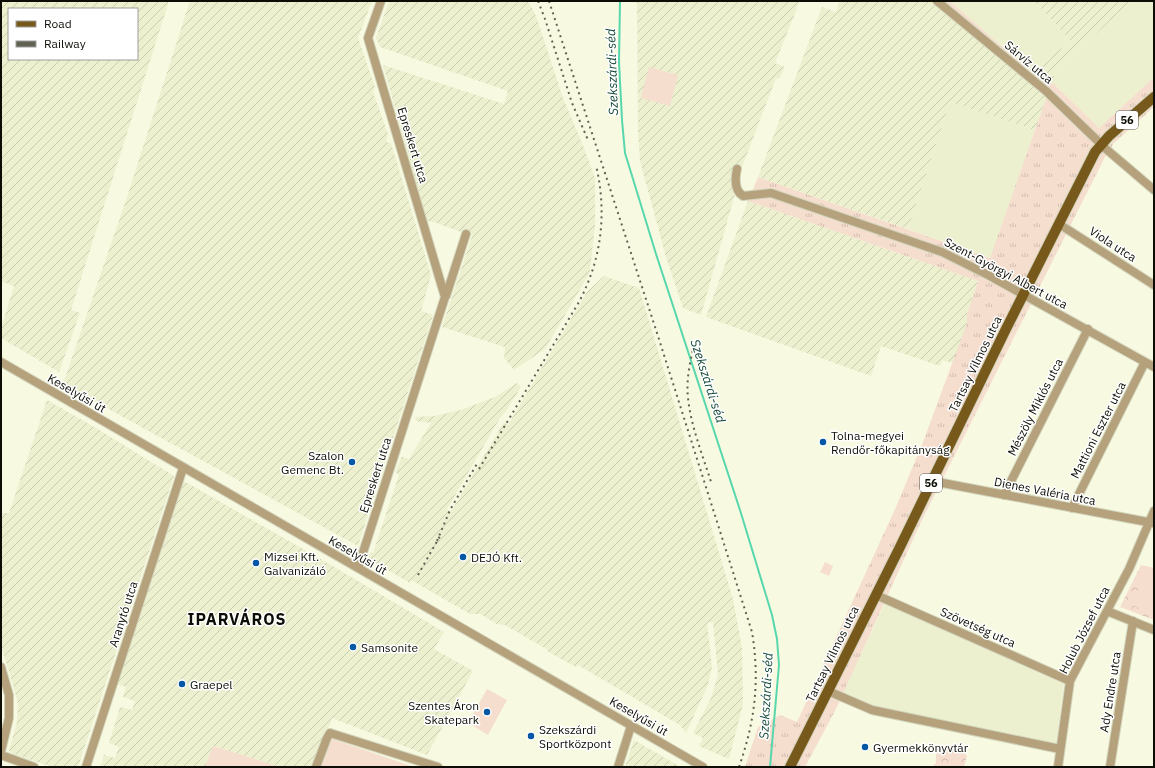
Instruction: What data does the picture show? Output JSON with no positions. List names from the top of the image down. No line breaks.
{"streets":{"main road":["56","Tartsay Vilmos utca"],"street":["Sárvíz utca","Epreskert utca","Viola utca","Szent-Györgyi Albert utca","Keselyűsi út","Mészöly Miklós utca","Mattioni Eszter utca","Dienes Valéria utca","Aranytó utca","Szövetség utca","Holub József utca","Ady Endre utca"]},"crossings":[["Sárvíz utca","Tartsay Vilmos utca"],["Epreskert utca","Keselyűsi út"],["Viola utca","Tartsay Vilmos utca"],["Szent-Györgyi Albert utca","Tartsay Vilmos utca"],["Szent-Györgyi Albert utca","Mészöly Miklós utca"],["Szent-Györgyi Albert utca","Mattioni Eszter utca"],["Tartsay Vilmos utca","Dienes Valéria utca"],["Tartsay Vilmos utca","Szövetség utca"],["Keselyűsi út","Aranytó utca"],["Mészöly Miklós utca","Dienes Valéria utca"],["Mattioni Eszter utca","Dienes Valéria utca"],["Dienes Valéria utca","Holub József utca"],["Szövetség utca","Holub József utca"]],"districts":["IPARVÁROS"],"water":["Szekszárdi-séd"],"places":["Tolna-megyei Rendőr-főkapitányság","Szalon Gemenc Bt.","DEJÓ Kft.","Mizsei Kft. Galvanizáló","Samsonite","Graepel","Szentes Áron Skatepark","Szekszárdi Sportközpont","Gyermekkönyvtár"],"legend":["Road","Railway"]}
